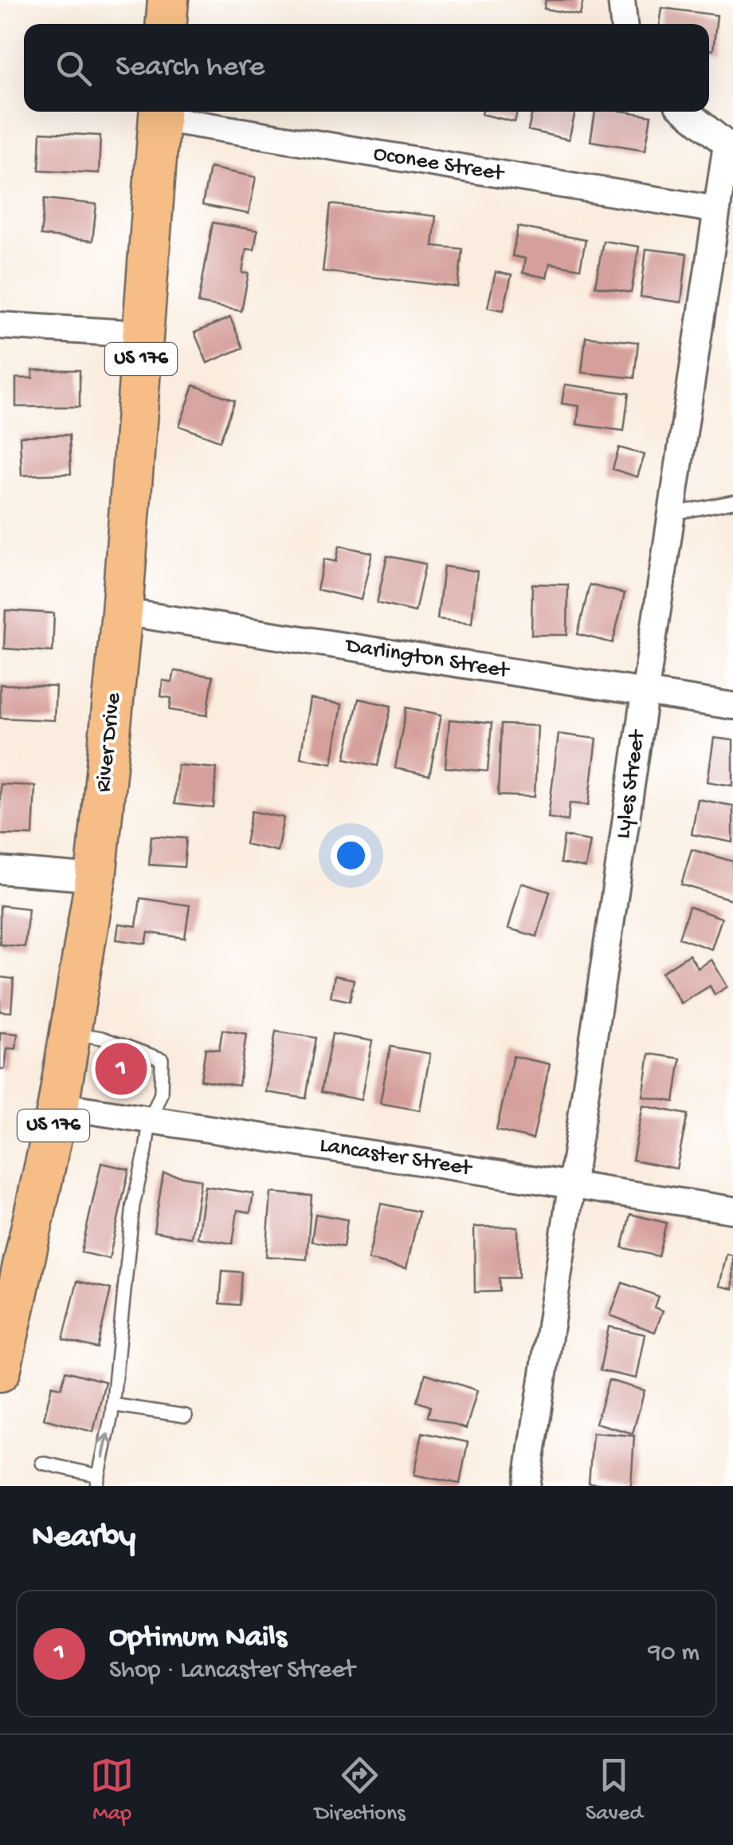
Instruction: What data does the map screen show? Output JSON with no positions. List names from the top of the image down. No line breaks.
{"streets":{"main road":["US 176","River Drive"],"street":["Oconee Street","Darlington Street","Lyles Street","Lancaster Street"]},"crossings":[["Oconee Street","River Drive"],["Oconee Street","Lyles Street"],["Darlington Street","River Drive"],["Darlington Street","Lyles Street"],["River Drive","Lancaster Street"],["Lyles Street","Lancaster Street"]],"page":{"search":"Search here","pins":"1","heading":"Nearby","list":[{"mark":"1","name":"Optimum Nails","note":"Shop · Lancaster Street","value":"90 m"}],"nav":["Map","Directions","Saved"]}}
